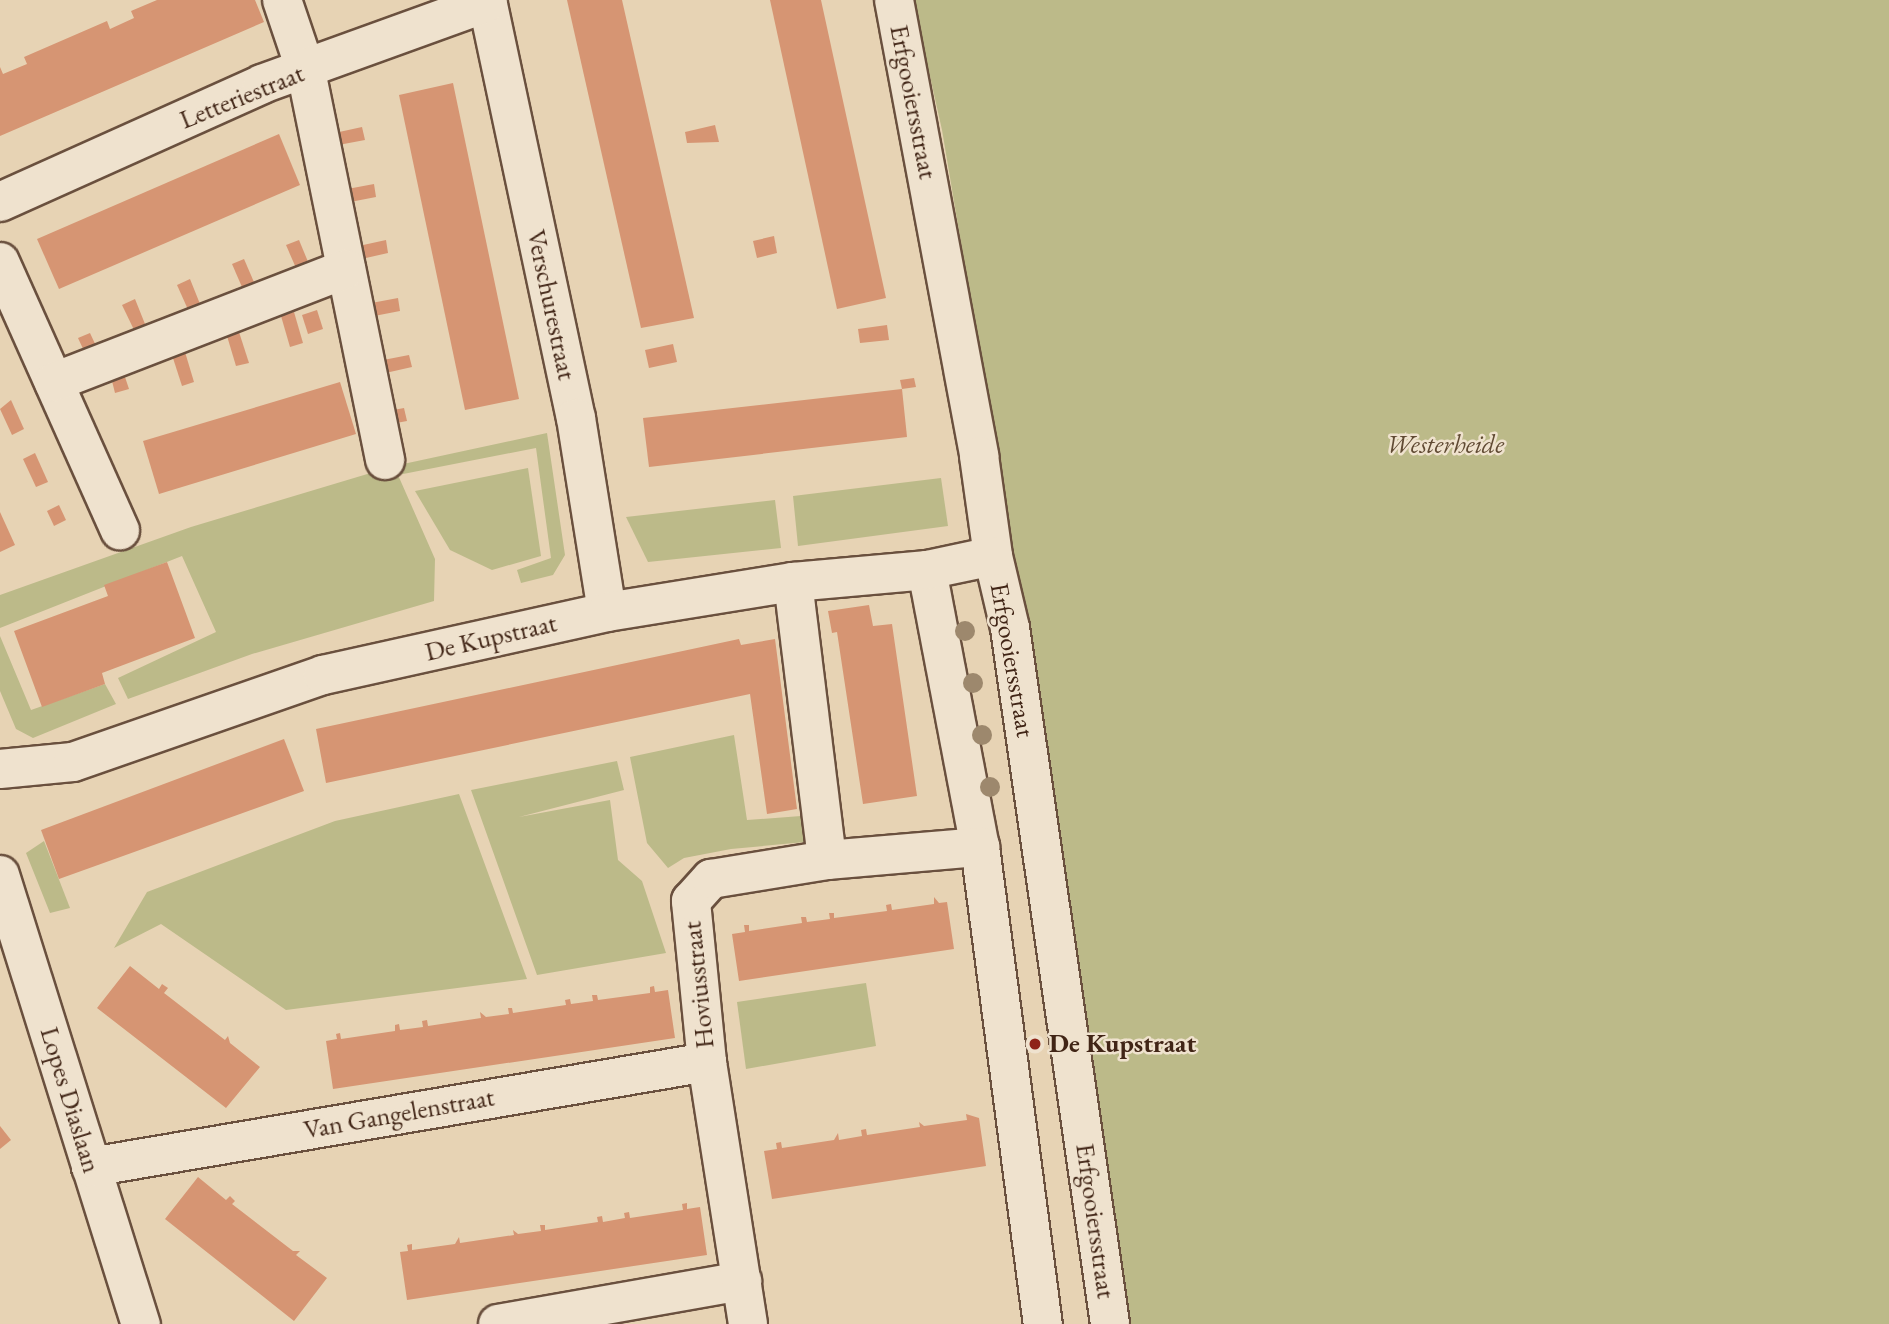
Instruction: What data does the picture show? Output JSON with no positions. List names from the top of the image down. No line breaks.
{"streets":{"street":["Letteriestraat","Erfgooiersstraat","Verschurestraat","De Kupstraat","Hoviusstraat","Lopes Diaslaan","Van Gangelenstraat"]},"crossings":[["Letteriestraat","Verschurestraat"],["Erfgooiersstraat","De Kupstraat"],["Verschurestraat","De Kupstraat"],["Hoviusstraat","Van Gangelenstraat"],["Lopes Diaslaan","Van Gangelenstraat"]],"parks":["Westerheide"],"places":["De Kupstraat"]}
